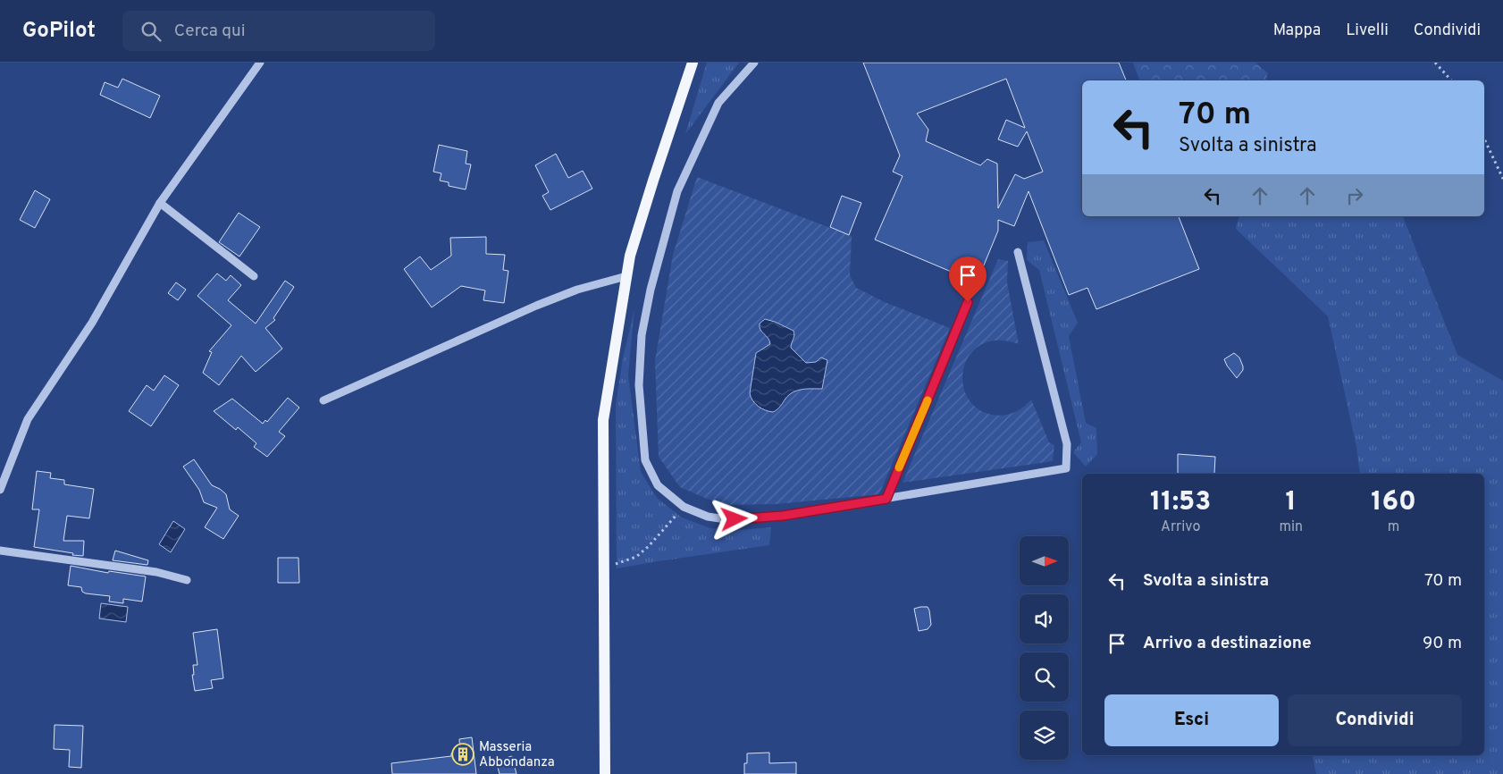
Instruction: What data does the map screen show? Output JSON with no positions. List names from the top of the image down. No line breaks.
{"places":{"building":["Masseria Abbondanza"]},"north":"right","page":{"header":"GoPilot","search":"Cerca qui","nav":["Mappa","Livelli","Condividi"],"turn":["70 m","Svolta a sinistra"],"eta":["11:53","Arrivo","1","min","160","m"],"list":[{"name":"Svolta a sinistra","value":"70 m"},{"name":"Arrivo a destinazione","value":"90 m"}],"buttons":["Esci","Condividi"]}}
